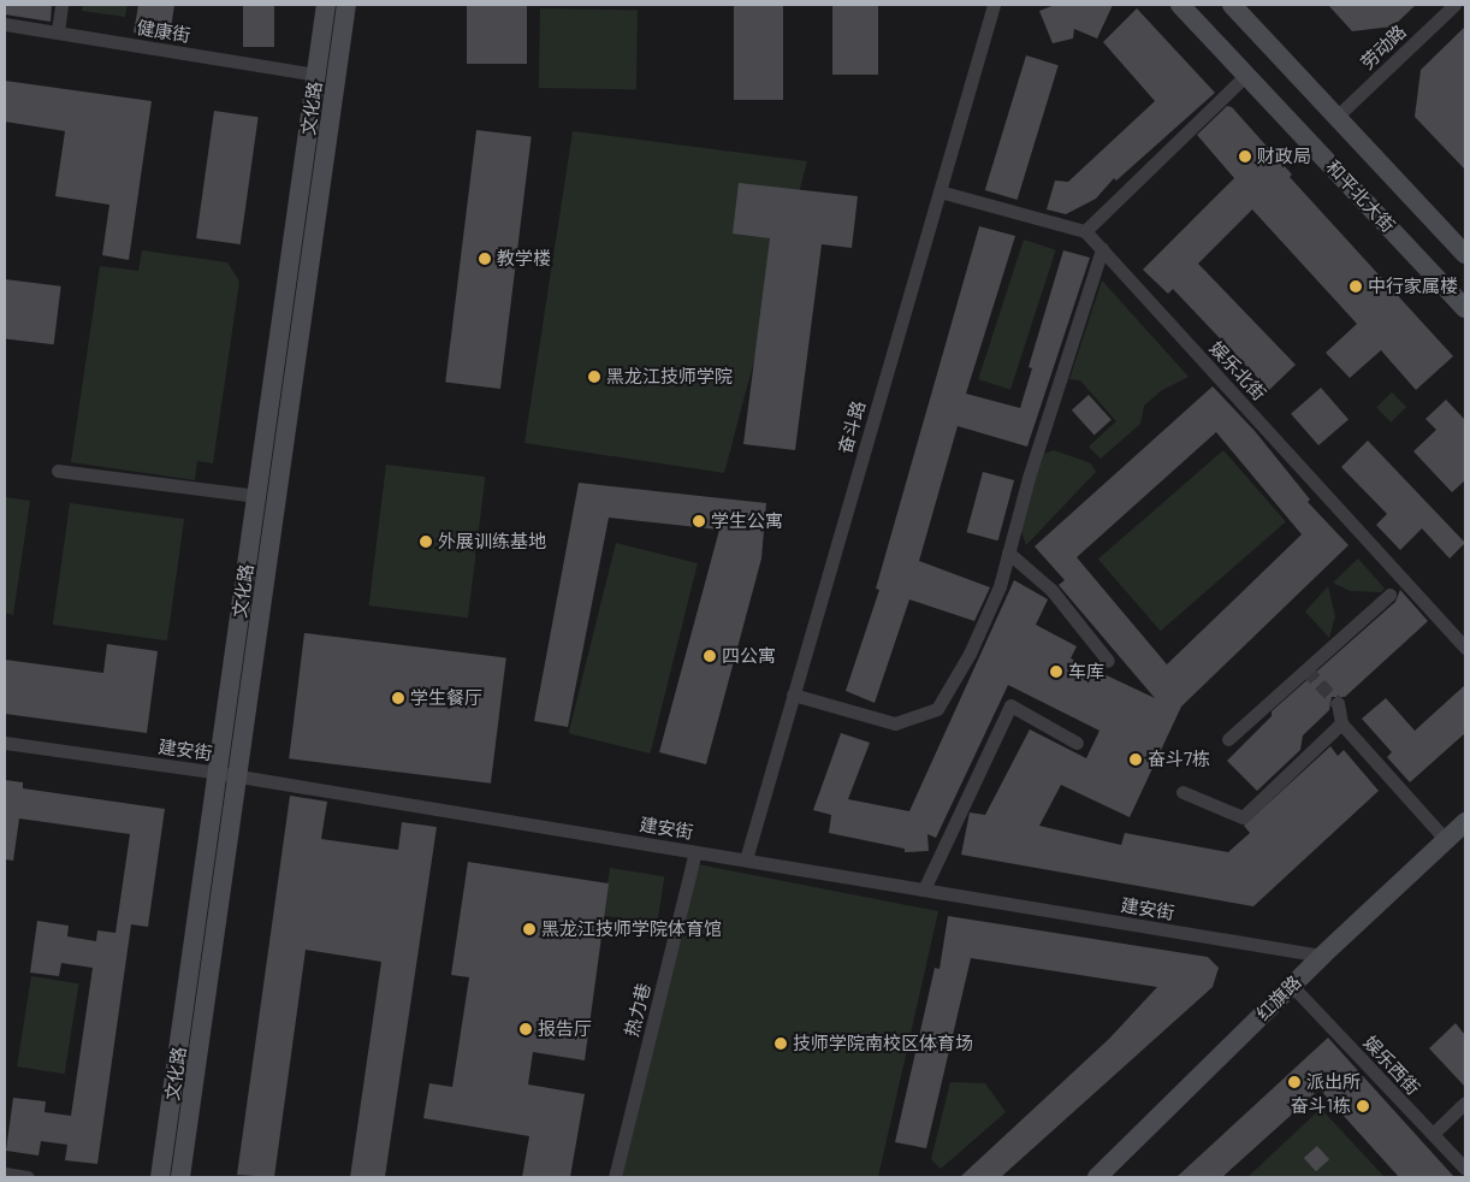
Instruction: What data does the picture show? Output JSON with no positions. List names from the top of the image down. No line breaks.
{"streets":{"main road":["文化路","和平北大街","红旗路"],"street":["健康街","劳动路","娱乐北街","奋斗路","建安街","热力巷","娱乐西街"]},"crossings":[["健康街","文化路"],["劳动路","和平北大街"],["文化路","建安街"],["奋斗路","建安街"],["建安街","红旗路"],["建安街","热力巷"],["红旗路","娱乐西街"]],"places":["财政局","教学楼","中行家属楼","黑龙江技师学院","学生公寓","外展训练基地","四公寓","车库","学生餐厅","奋斗7栋","黑龙江技师学院体育馆","报告厅","技师学院南校区体育场","派出所","奋斗1栋"]}
